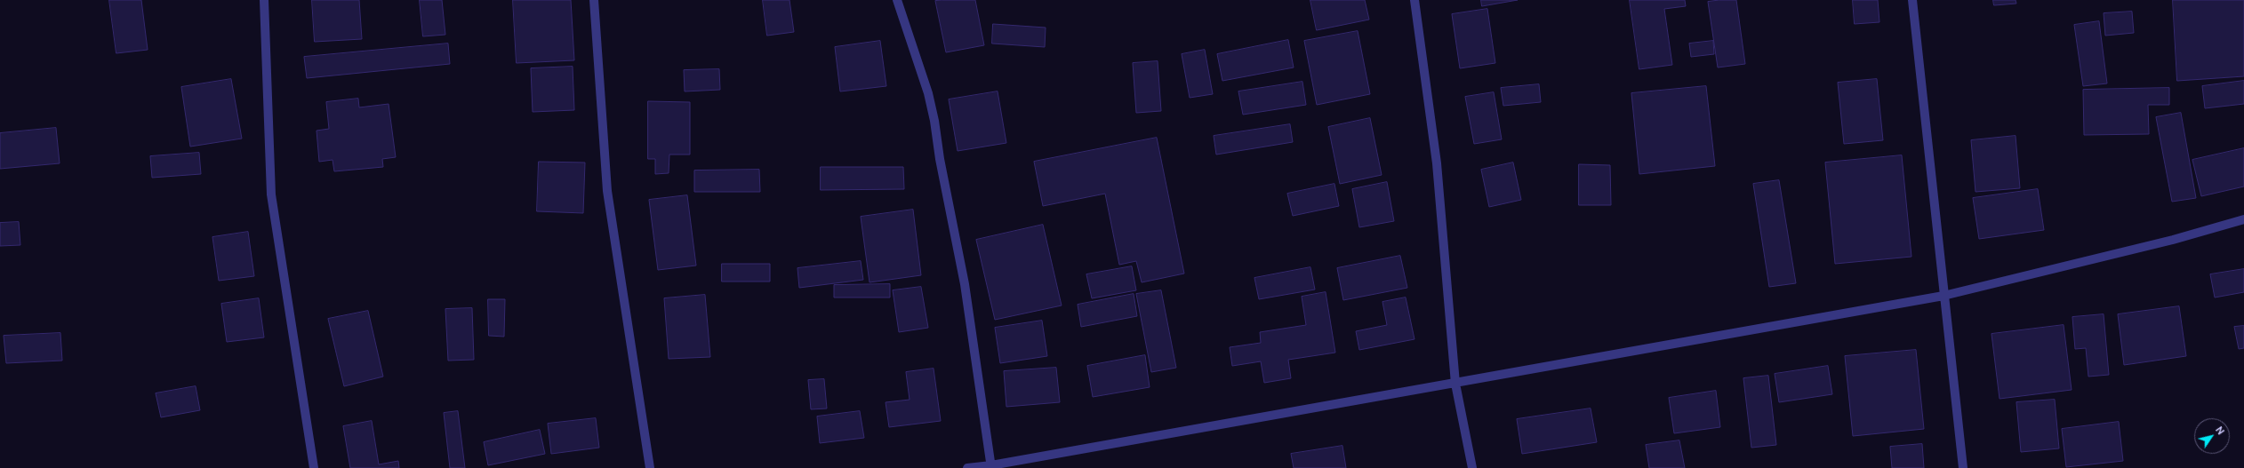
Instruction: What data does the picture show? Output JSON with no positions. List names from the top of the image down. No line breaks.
{"north":"top right"}
